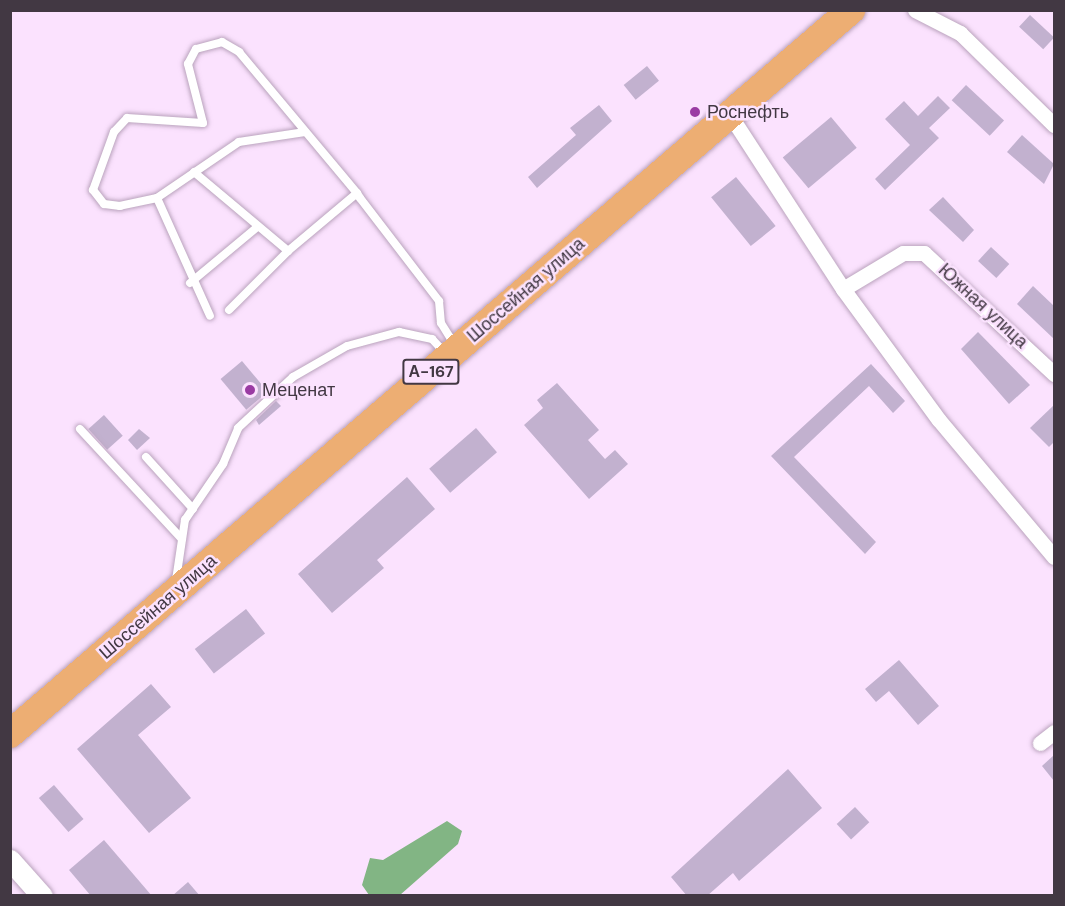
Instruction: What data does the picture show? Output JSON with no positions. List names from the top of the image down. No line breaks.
{"streets":{"highway":["Шоссейная улица","А-167"],"street":["Южная улица"]},"places":["Роснефть","Меценат"]}
